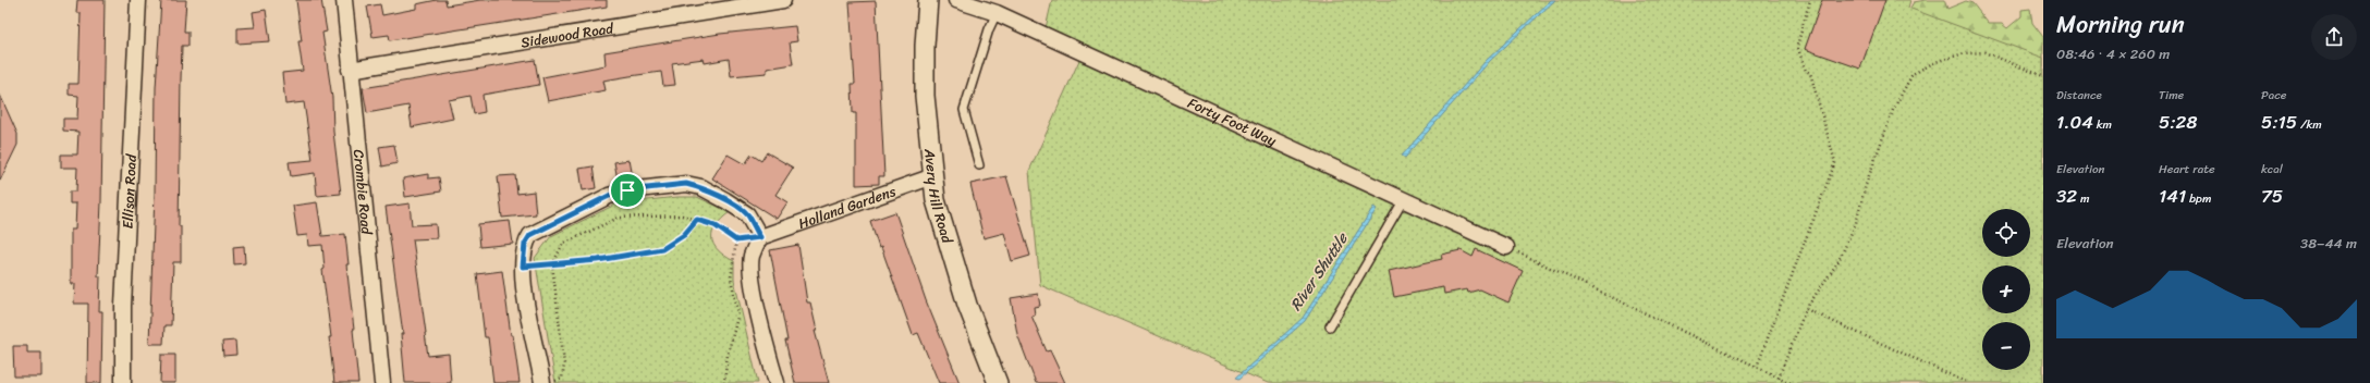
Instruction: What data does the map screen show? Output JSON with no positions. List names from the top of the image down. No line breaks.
{"streets":{"street":["Sidewood Road","Forty Foot Way","Ellison Road","Crombie Road","Avery Hill Road","Holland Gardens"]},"crossings":[["Sidewood Road","Crombie Road"],["Avery Hill Road","Holland Gardens"]],"water":["River Shuttle"],"page":{"heading":["Morning run","08:46 · 4 × 260 m"],"stats":[["Distance","1.04 km"],["Time","5:28"],["Pace","5:15 /km"],["Elevation","32 m"],["Heart rate","141 bpm"],["kcal","75"]],"map_buttons":["+","−"],"chart":["Elevation","38–44 m"]}}
